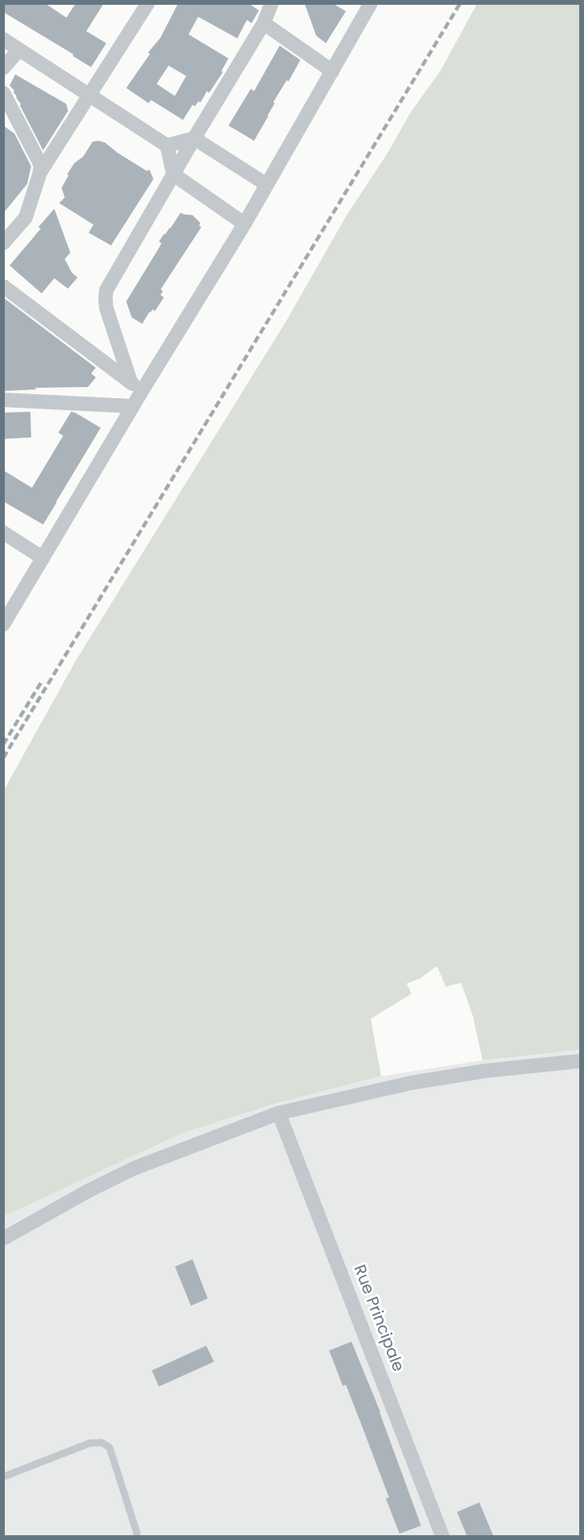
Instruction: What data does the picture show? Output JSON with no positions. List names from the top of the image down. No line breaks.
{"streets":{"street":["Rue Principale"]}}
